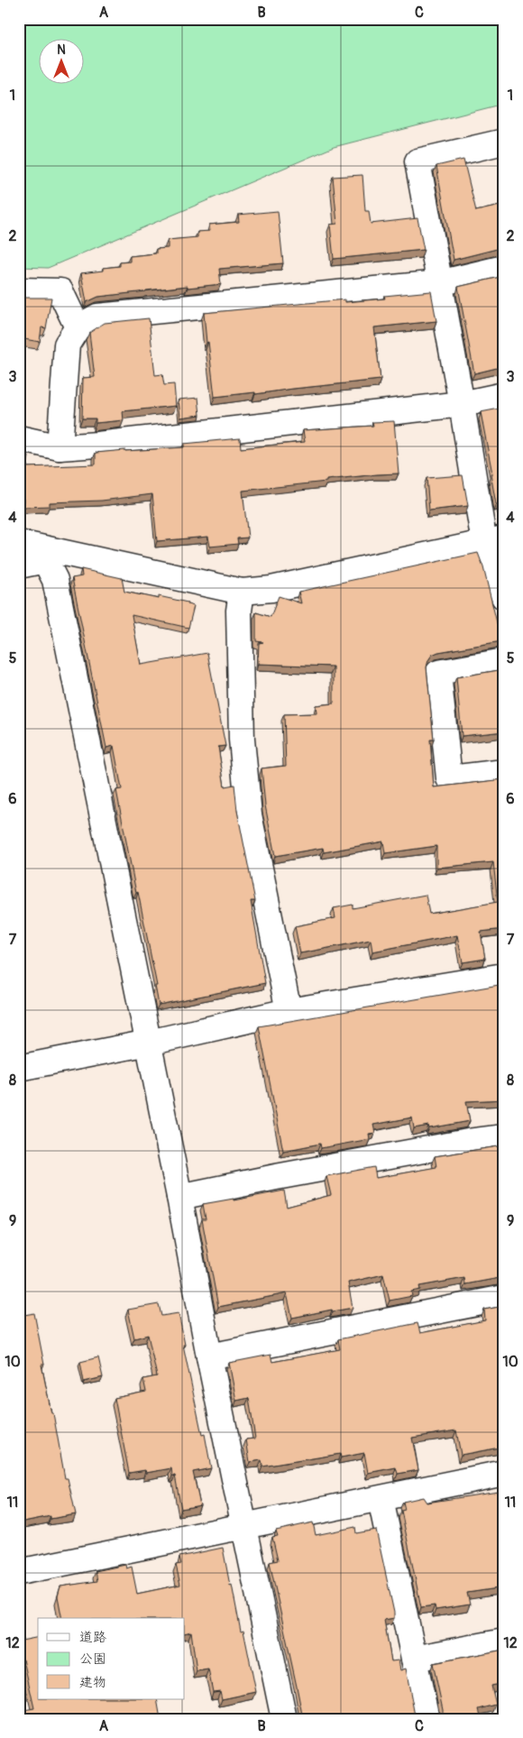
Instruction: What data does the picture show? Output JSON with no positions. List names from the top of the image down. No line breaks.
{"legend":["道路","公園","建物"],"north":"top","grid":{"columns":["A","B","C"],"rows":["1","2","3","4","5","6","7","8","9","10","11","12"]}}
